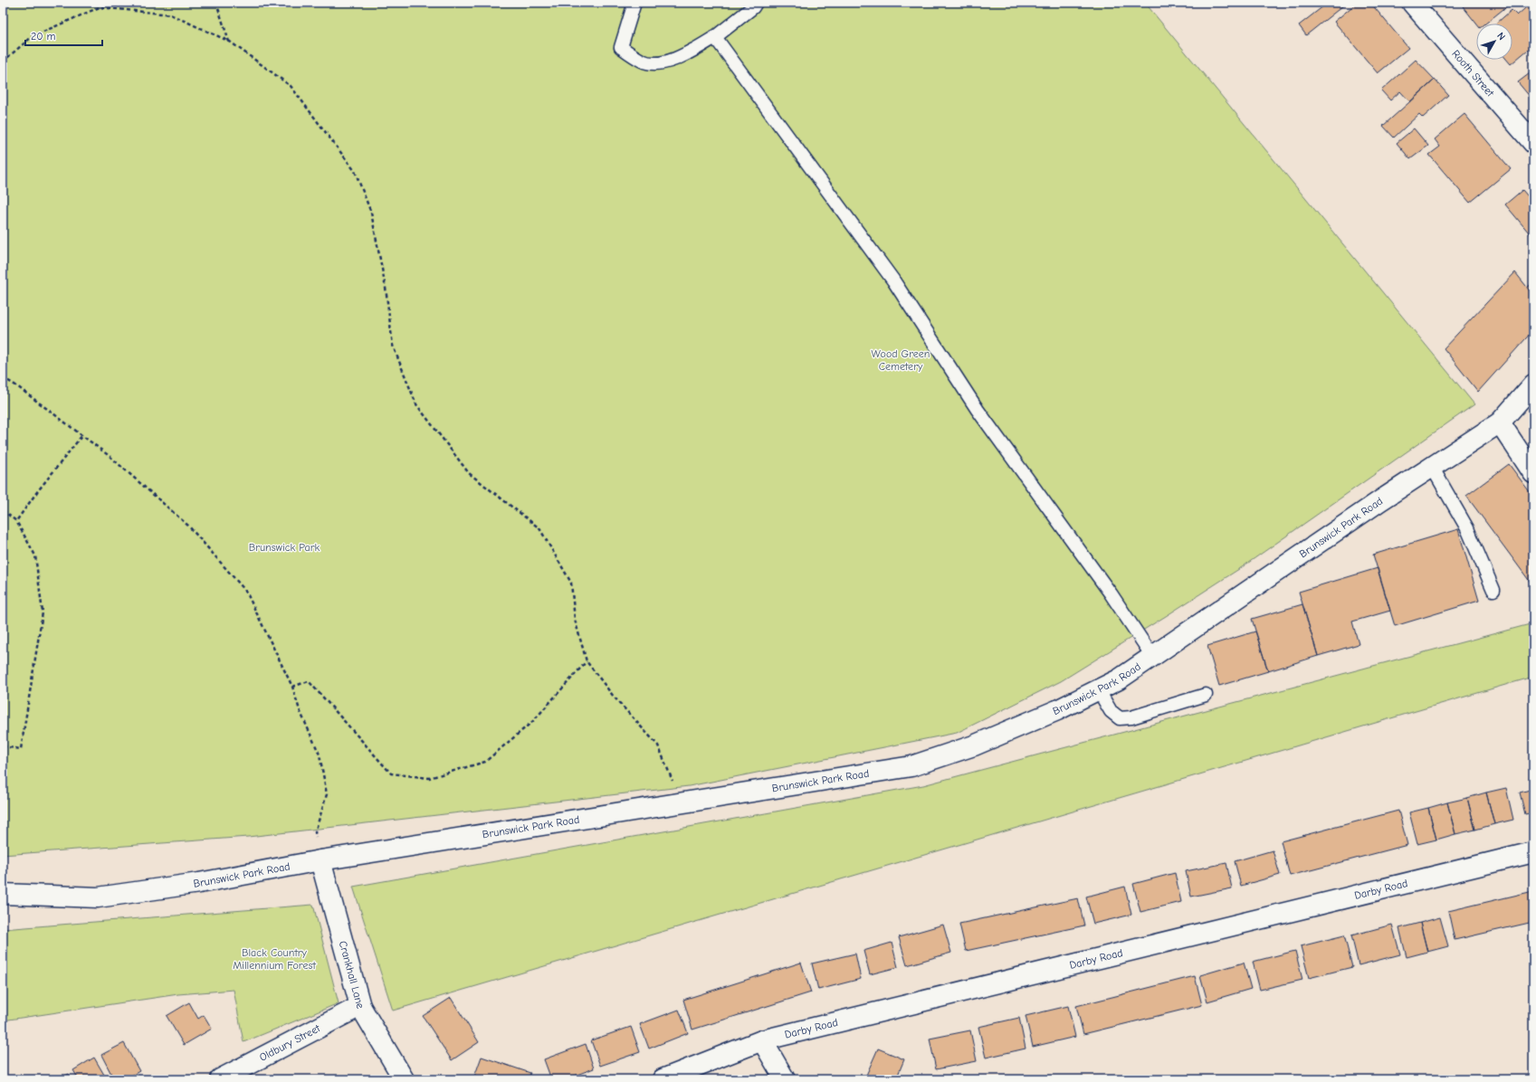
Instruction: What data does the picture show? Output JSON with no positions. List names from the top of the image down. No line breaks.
{"streets":{"street":["Rooth Street","Brunswick Park Road","Darby Road","Crankhall Lane","Oldbury Street"]},"crossings":[["Brunswick Park Road","Crankhall Lane"],["Crankhall Lane","Oldbury Street"]],"parks":["Wood Green Cemetery","Brunswick Park","Black Country Millennium Forest"],"scale_bar":"20 m","north":"top right"}
